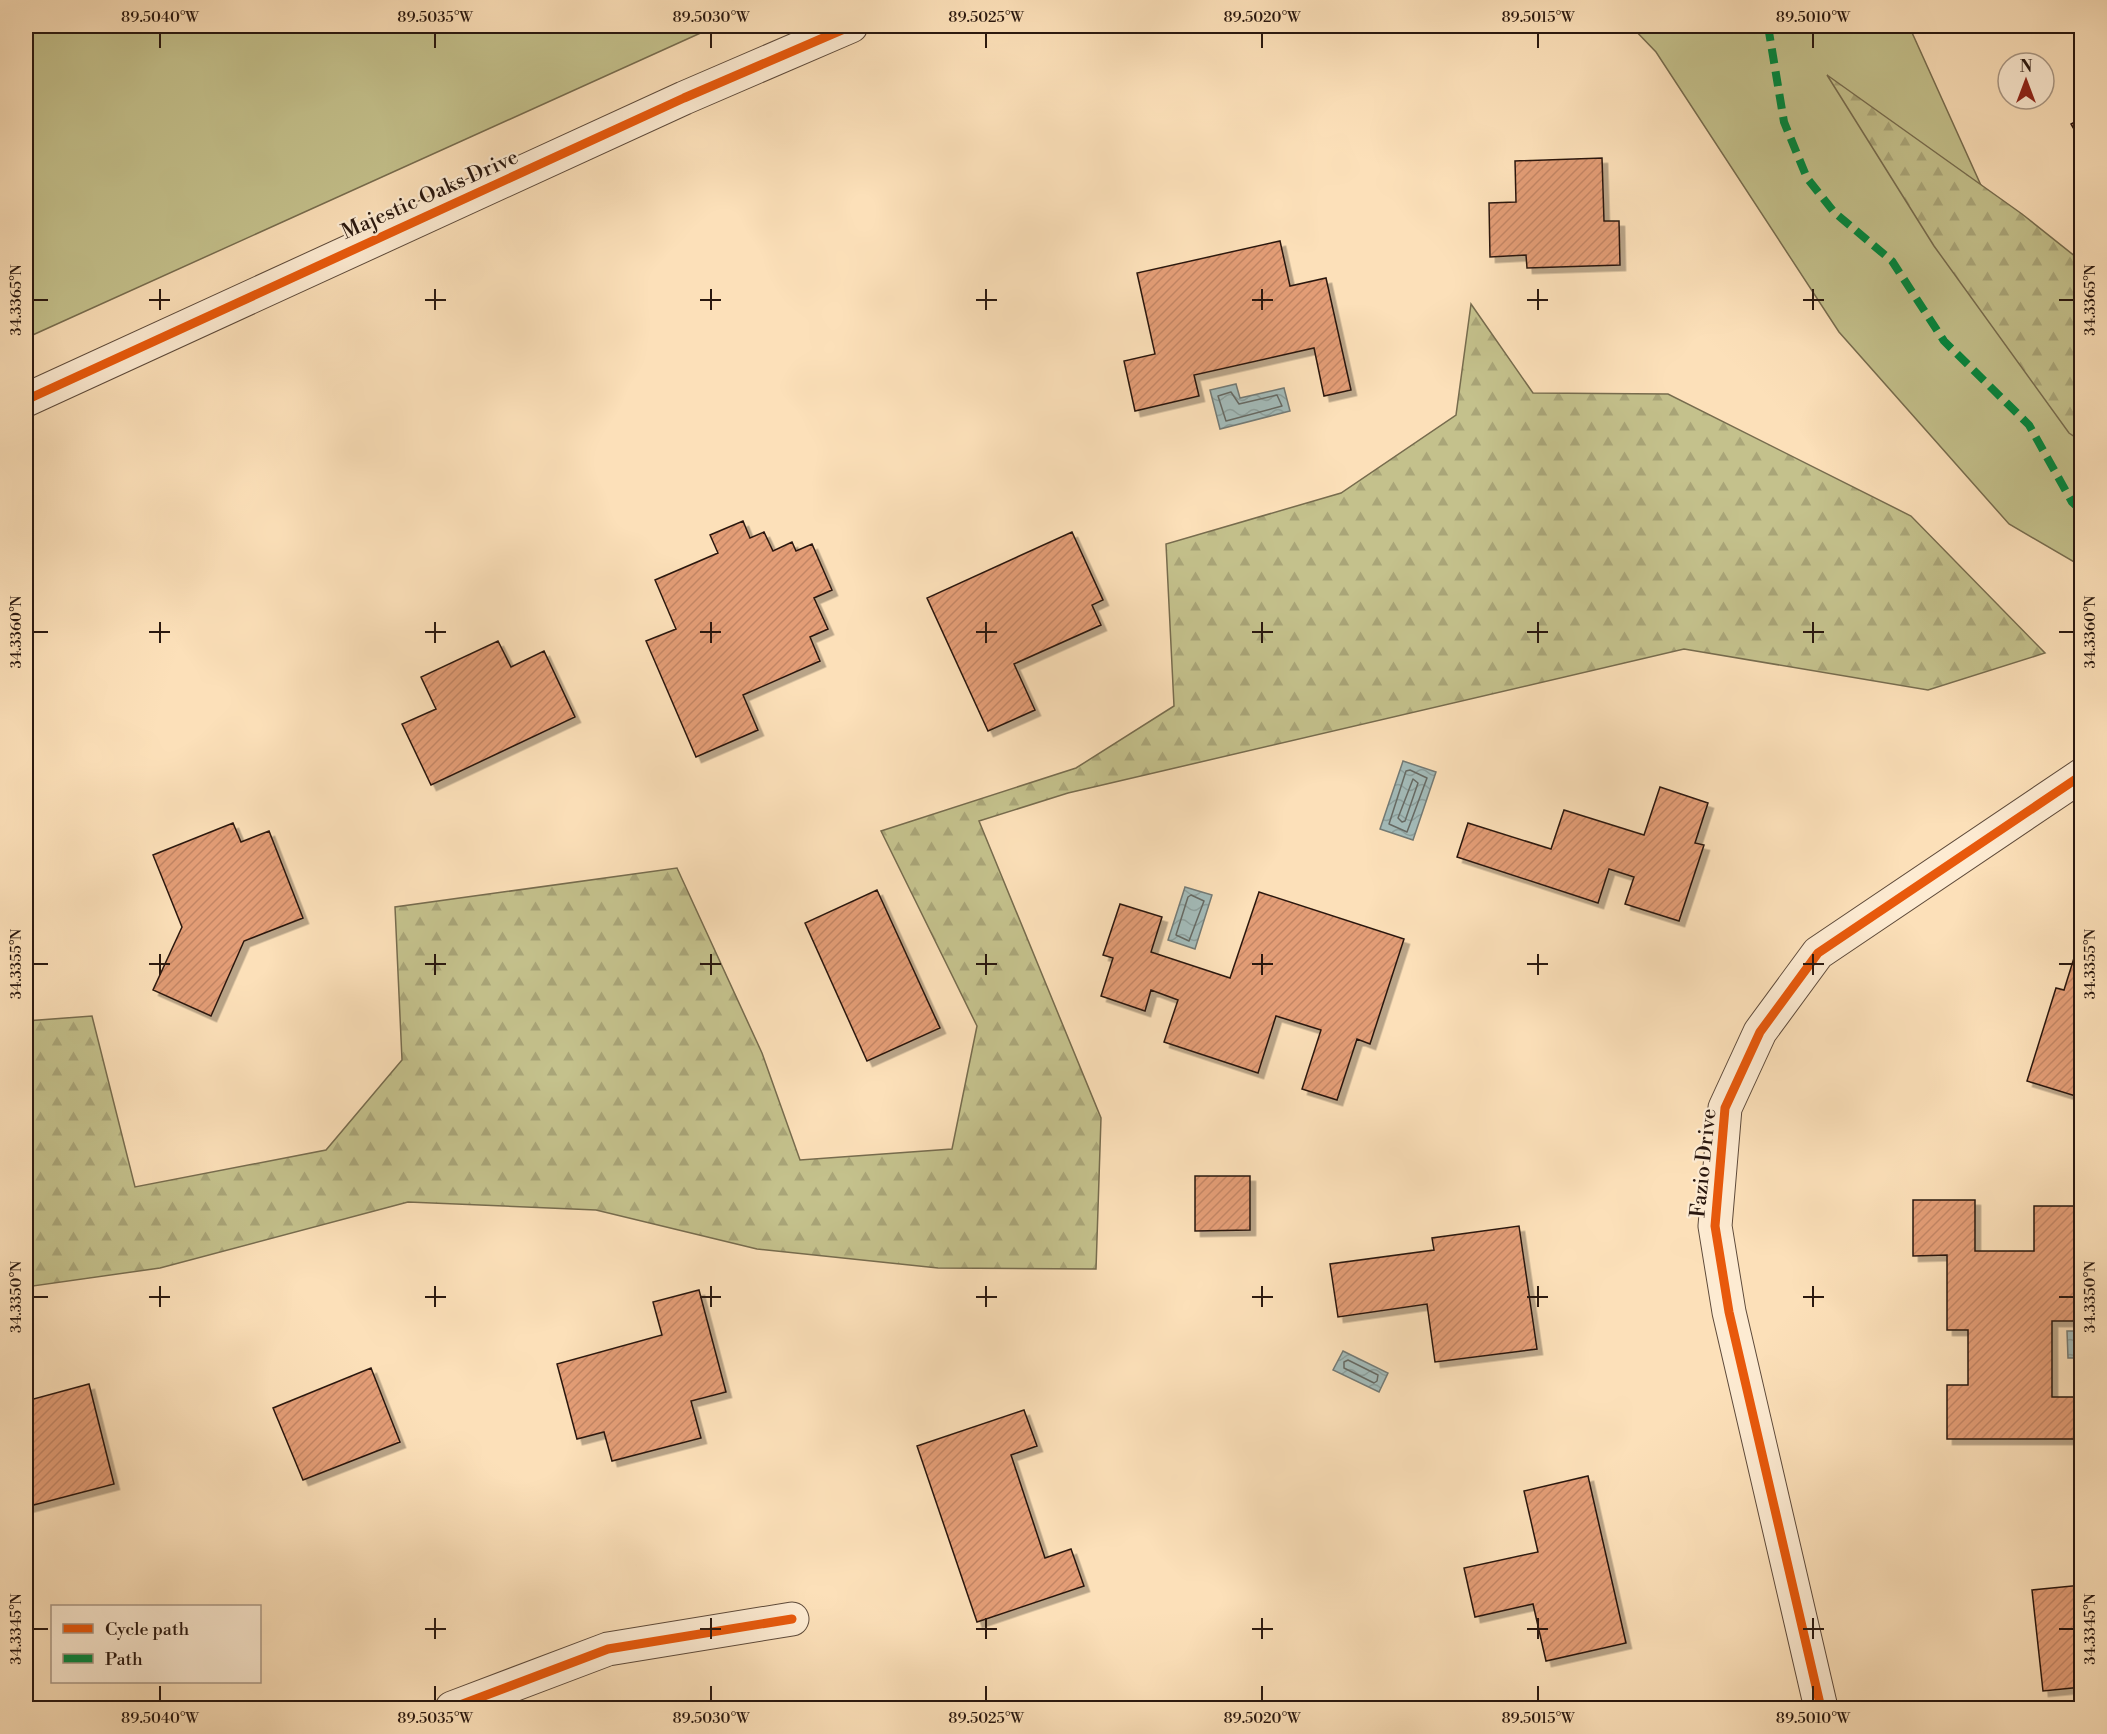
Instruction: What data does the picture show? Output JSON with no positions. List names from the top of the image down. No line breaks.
{"streets":{"street":["Majestic Oaks Drive","Fazio Drive"]},"legend":["Cycle path","Path"],"north":"top","coordinates":["89.5040°W","89.5035°W","89.5030°W","89.5025°W","89.5020°W","89.5015°W","89.5010°W","34.3365°N","34.3360°N","34.3355°N","34.3350°N","34.3345°N"]}
